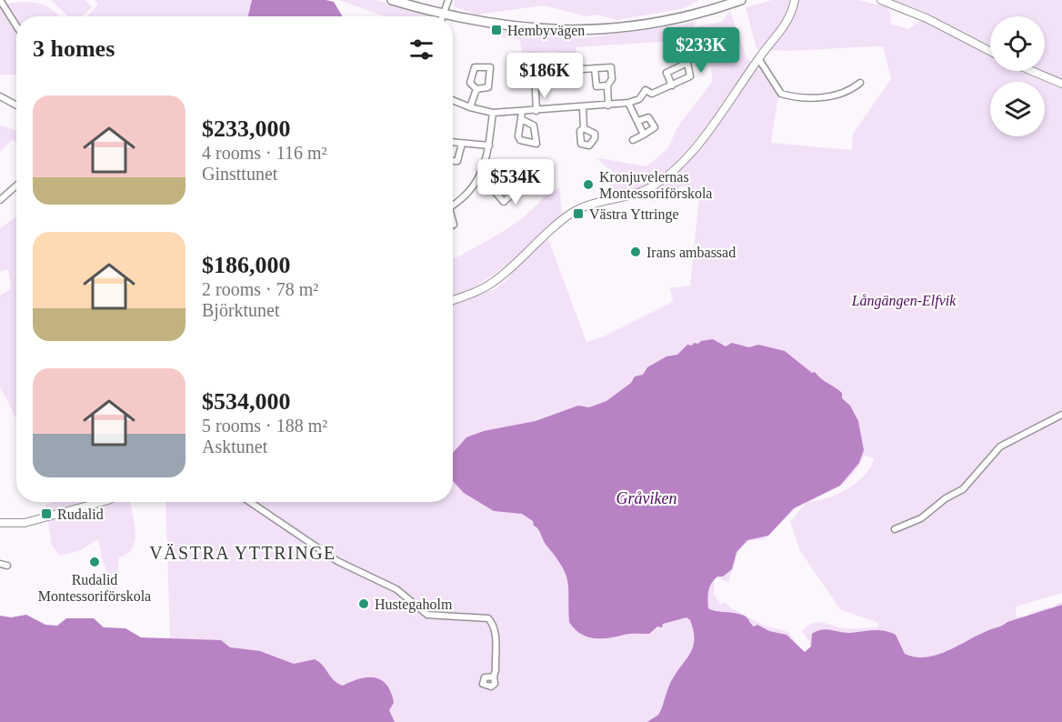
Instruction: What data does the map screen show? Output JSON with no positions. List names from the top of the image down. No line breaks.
{"districts":["VÄSTRA YTTRINGE"],"water":["Gråviken"],"parks":["Långängen-Elfvik"],"places":{"transit":["Hembyvägen","Västra Yttringe","Rudalid"],"other":["Kronjuvelernas Montessoriförskola","Irans ambassad","Rudalid Montessoriförskola","Hustegaholm"]},"page":{"heading":"3 homes","price":["$233K","$186K","$534K"],"list":[{"name":"$233,000","note":"4 rooms · 116 m² · Ginsttunet"},{"name":"$186,000","note":"2 rooms · 78 m² · Björktunet"},{"name":"$534,000","note":"5 rooms · 188 m² · Asktunet"}]}}
